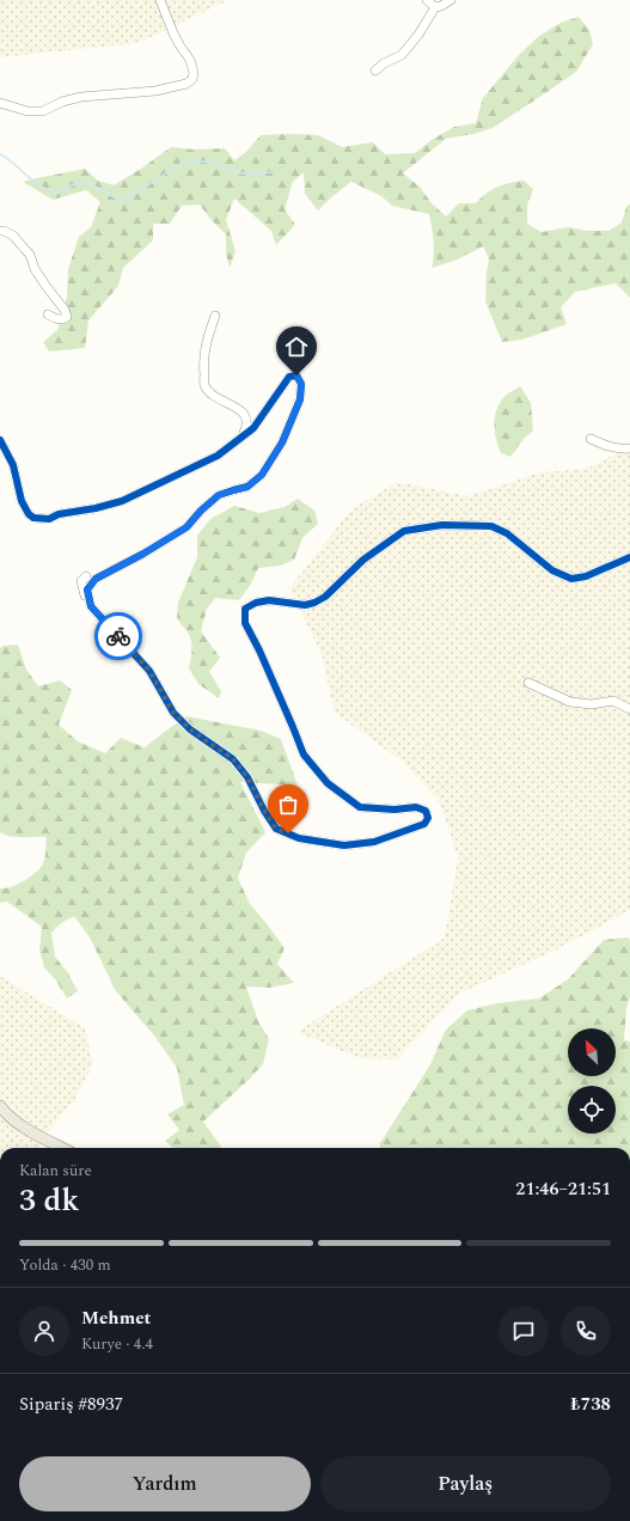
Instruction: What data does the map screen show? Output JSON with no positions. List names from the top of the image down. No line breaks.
{"north":"top left","page":{"heading":["3 dk","Kalan süre","21:46–21:51"],"panel":["Mehmet","Kurye · 4.4","Sipariş #8937","₺738"],"bar":"Yolda · 430 m","buttons":["Yardım","Paylaş"]}}
